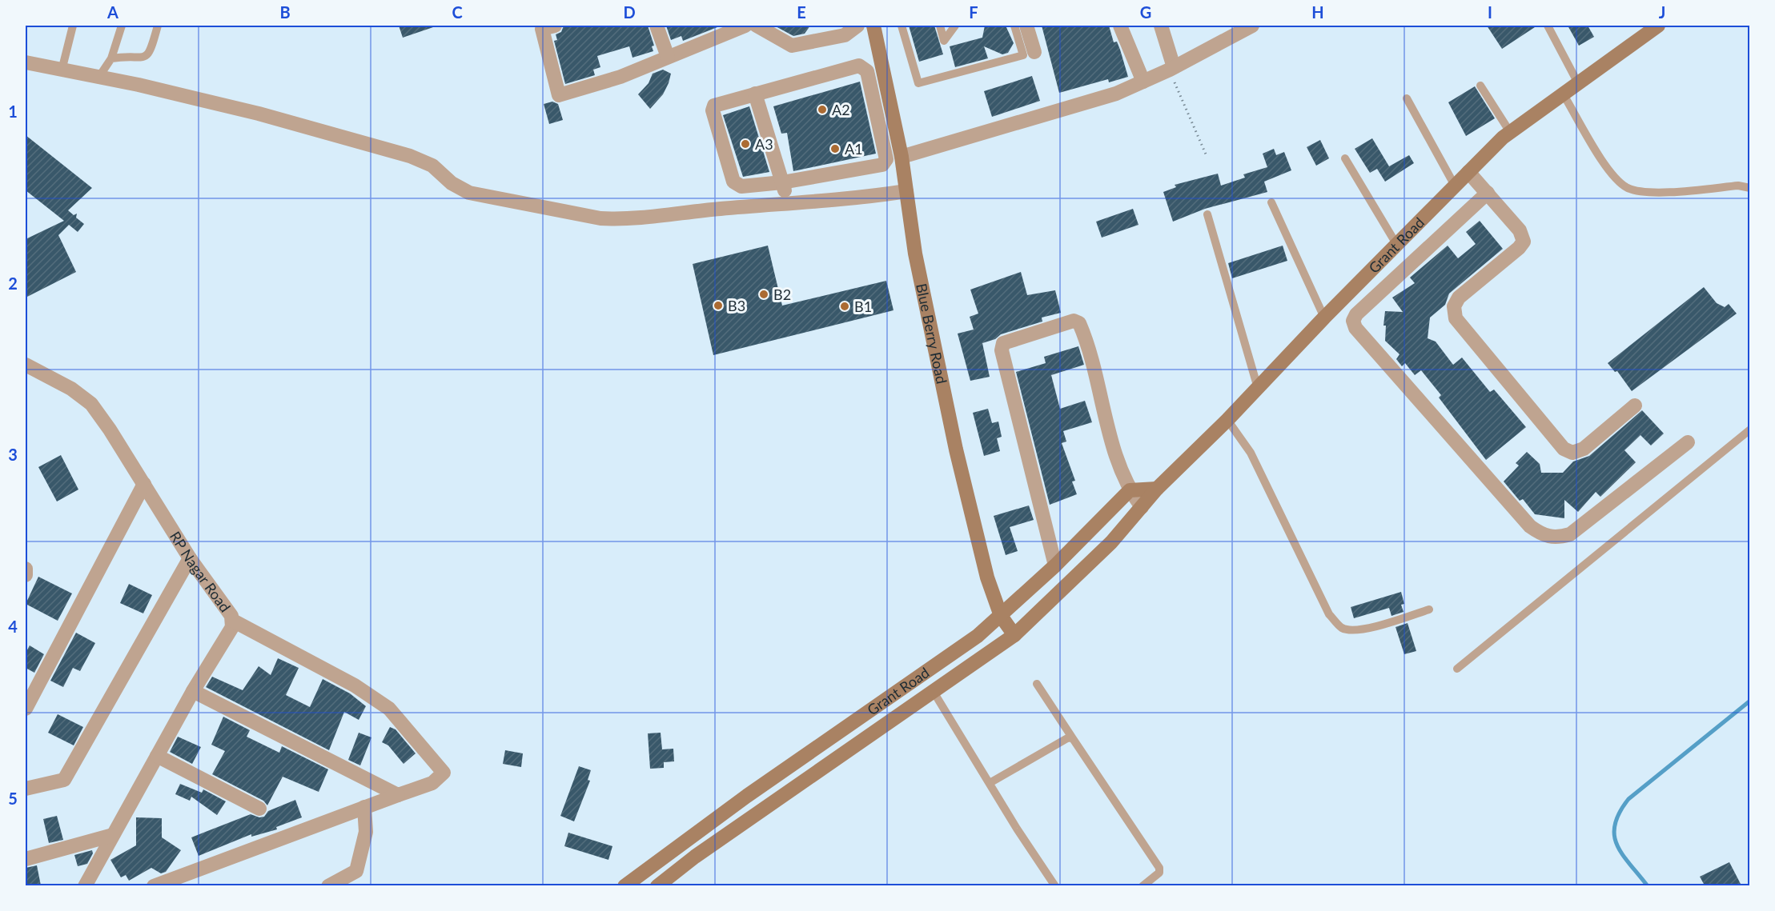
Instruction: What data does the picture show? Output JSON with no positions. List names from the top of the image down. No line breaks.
{"streets":{"main road":["Grant Road","Blue Berry Road"],"street":["RP Nagar Road"]},"crossings":[["Grant Road","Blue Berry Road"]],"places":["A2","A3","A1","B2","B3","B1"],"grid":{"columns":["A","B","C","D","E","F","G","H","I","J"],"rows":["1","2","3","4","5"]}}
